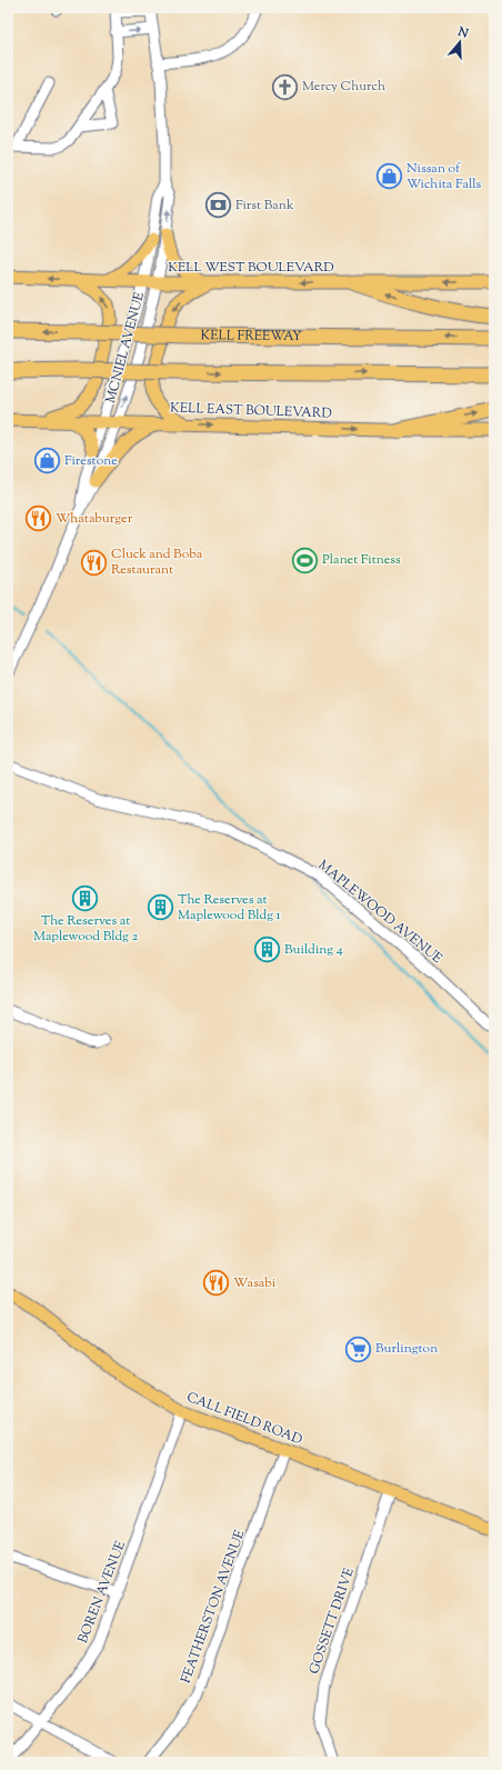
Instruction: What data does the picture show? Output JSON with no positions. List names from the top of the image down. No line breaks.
{"streets":{"highway":["KELL FREEWAY"],"main road":["KELL WEST BOULEVARD","KELL EAST BOULEVARD","CALL FIELD ROAD"],"street":["MCNIEL AVENUE","MAPLEWOOD AVENUE","BOREN AVENUE","FEATHERSTON AVENUE","GOSSETT DRIVE"]},"crossings":[["KELL WEST BOULEVARD","MCNIEL AVENUE"],["MCNIEL AVENUE","KELL EAST BOULEVARD"],["CALL FIELD ROAD","BOREN AVENUE"],["CALL FIELD ROAD","FEATHERSTON AVENUE"],["CALL FIELD ROAD","GOSSETT DRIVE"]],"one_way":["KELL WEST BOULEVARD","KELL EAST BOULEVARD"],"places":{"church":["Mercy Church"],"shop":["Nissan of Wichita Falls","Firestone"],"bank":["First Bank"],"restaurant":["Whataburger","Cluck and Boba Restaurant","Wasabi"],"sports":["Planet Fitness"],"building":["The Reserves at Maplewood Bldg 2","The Reserves at Maplewood Bldg 1","Building 4"],"supermarket":["Burlington"]},"north":"top"}
